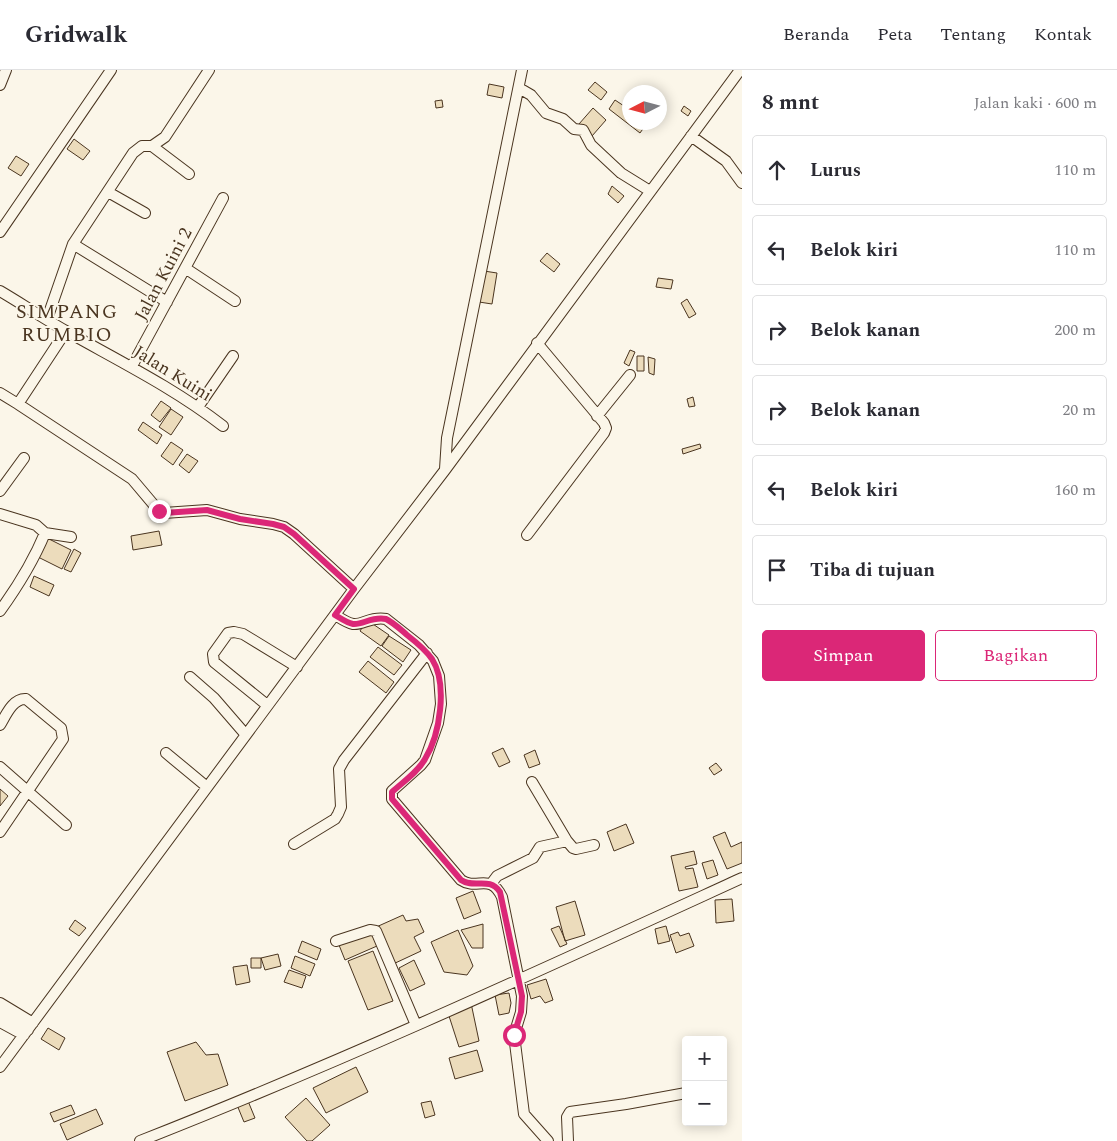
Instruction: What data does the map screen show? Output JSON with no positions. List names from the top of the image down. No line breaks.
{"streets":{"street":["Jalan Kuini 2","Jalan Kuini"]},"crossings":[["Jalan Kuini 2","Jalan Kuini"]],"districts":["SIMPANG RUMBIO"],"north":"left","page":{"header":"Gridwalk","nav":["Beranda","Peta","Tentang","Kontak"],"heading":["8 mnt","Jalan kaki · 600 m"],"list":[["Lurus","110 m"],["Belok kiri","110 m"],["Belok kanan","200 m"],["Belok kanan","20 m"],["Belok kiri","160 m"],"Tiba di tujuan"],"buttons":["Simpan","Bagikan"],"map_buttons":["+","−"]}}
